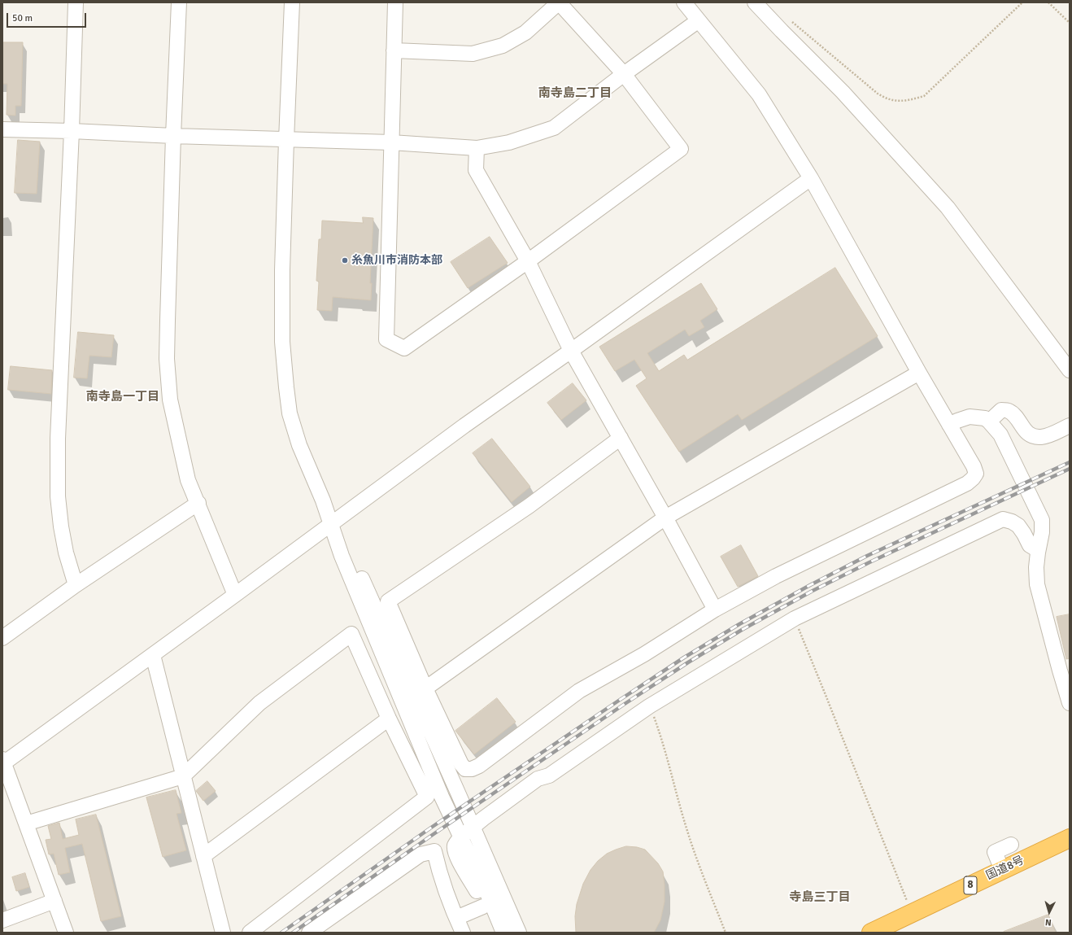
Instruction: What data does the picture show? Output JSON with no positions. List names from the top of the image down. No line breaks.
{"streets":{"highway":["国道8号","8"]},"districts":["南寺島二丁目","南寺島一丁目","寺島三丁目"],"places":["糸魚川市消防本部"],"scale_bar":"50 m","north":"bottom"}
